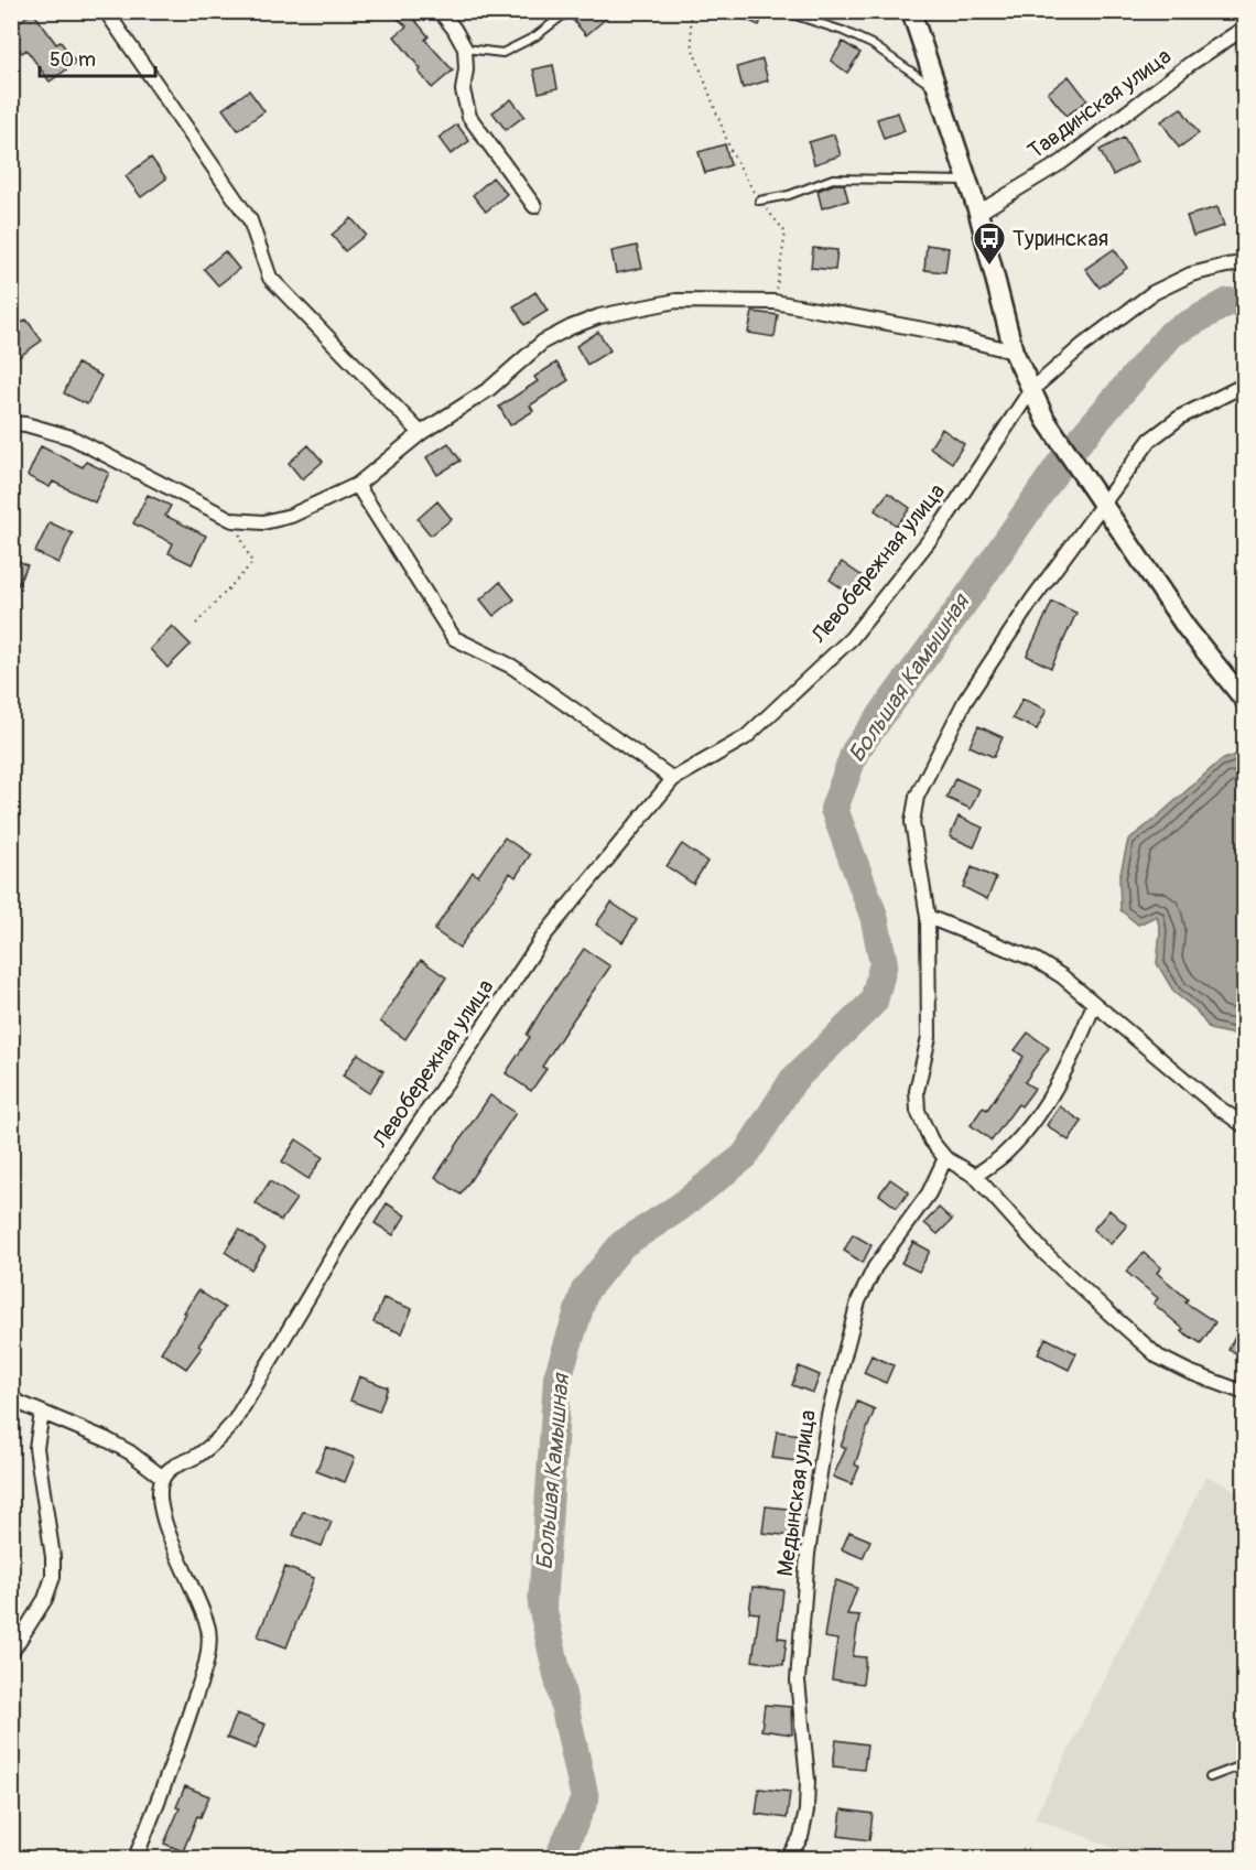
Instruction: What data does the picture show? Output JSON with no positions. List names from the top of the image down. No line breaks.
{"streets":{"street":["Тавдинская улица","Левобережная улица","Медынская улица"]},"water":["Большая Камышная"],"places":{"bus stop":["Туринская"]},"scale_bar":"50 m"}
